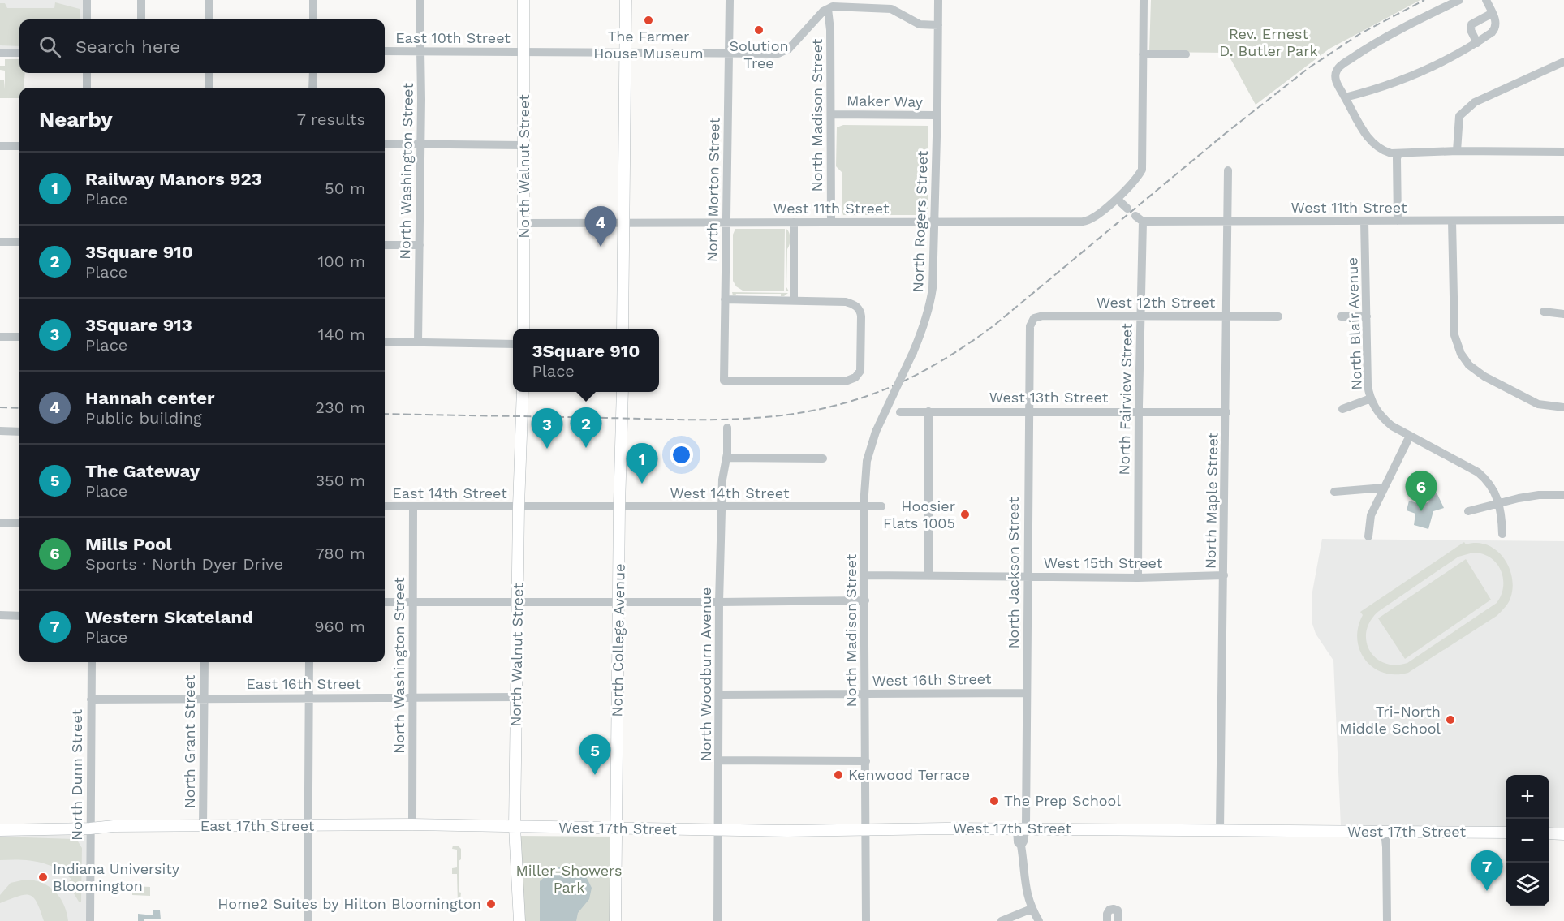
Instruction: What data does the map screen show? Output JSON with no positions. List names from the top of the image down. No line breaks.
{"streets":{"main road":["North Walnut Street","North College Avenue","East 17th Street","West 17th Street"],"street":["East 10th Street","Maker Way","North Madison Street","North Washington Street","North Morton Street","West 11th Street","North Rogers Street","West 12th Street","North Blair Avenue","West 13th Street","North Fairview Street","East 14th Street","West 14th Street","North Maple Street","West 15th Street","North Jackson Street","North Woodburn Avenue","West 16th Street","East 16th Street","North Grant Street","North Dunn Street"]},"crossings":[["East 10th Street","North Madison Street"],["East 10th Street","North Walnut Street"],["East 10th Street","North Washington Street"],["East 10th Street","North Morton Street"],["Maker Way","North Madison Street"],["Maker Way","North Rogers Street"],["North Madison Street","West 11th Street"],["North Madison Street","North Rogers Street"],["North Madison Street","West 14th Street"],["North Madison Street","West 15th Street"],["North Madison Street","West 16th Street"],["North Madison Street","West 17th Street"],["North Walnut Street","West 11th Street"],["North Walnut Street","East 14th Street"],["North Walnut Street","West 14th Street"],["North Walnut Street","East 16th Street"],["North Walnut Street","East 17th Street"],["North Walnut Street","West 17th Street"],["North Washington Street","East 14th Street"],["North Washington Street","East 16th Street"],["North Washington Street","East 17th Street"],["North Morton Street","West 11th Street"],["West 11th Street","North Rogers Street"],["West 11th Street","North Blair Avenue"],["West 11th Street","North Fairview Street"],["West 11th Street","North Maple Street"],["West 12th Street","North Fairview Street"],["West 12th Street","North Maple Street"],["West 12th Street","North Jackson Street"],["West 13th Street","North Fairview Street"],["West 13th Street","North Maple Street"],["West 13th Street","North Jackson Street"],["North Fairview Street","West 15th Street"],["East 14th Street","West 14th Street"],["West 14th Street","North College Avenue"],["West 14th Street","North Woodburn Avenue"],["North Maple Street","West 15th Street"],["North Maple Street","West 17th Street"],["West 15th Street","North Jackson Street"],["North Jackson Street","West 16th Street"],["North Jackson Street","West 17th Street"],["North College Avenue","West 17th Street"],["North Woodburn Avenue","West 16th Street"],["North Woodburn Avenue","West 17th Street"],["East 16th Street","North Grant Street"],["East 16th Street","North Dunn Street"],["North Grant Street","East 17th Street"],["North Dunn Street","East 17th Street"],["East 17th Street","West 17th Street"]],"parks":["Rev. Ernest D. Butler Park","Miller-Showers Park"],"places":["The Farmer House Museum","Solution Tree","Hoosier Flats 1005","Tri-North Middle School","Kenwood Terrace","The Prep School","Indiana University Bloomington","Home2 Suites by Hilton Bloomington"],"page":{"search":"Search here","heading":["Nearby","7 results"],"list":[{"mark":"1","name":"Railway Manors 923","note":"Place","value":"50 m"},{"mark":"2","name":"3Square 910","note":"Place","value":"100 m"},{"mark":"3","name":"3Square 913","note":"Place","value":"140 m"},{"mark":"4","name":"Hannah center","note":"Public building","value":"230 m"},{"mark":"5","name":"The Gateway","note":"Place","value":"350 m"},{"mark":"6","name":"Mills Pool","note":"Sports · North Dyer Drive","value":"780 m"},{"mark":"7","name":"Western Skateland","note":"Place","value":"960 m"}],"pins":["4","2","3","1","6","5","7"],"popup":["3Square 910","Place"],"map_buttons":["+","−"]}}
